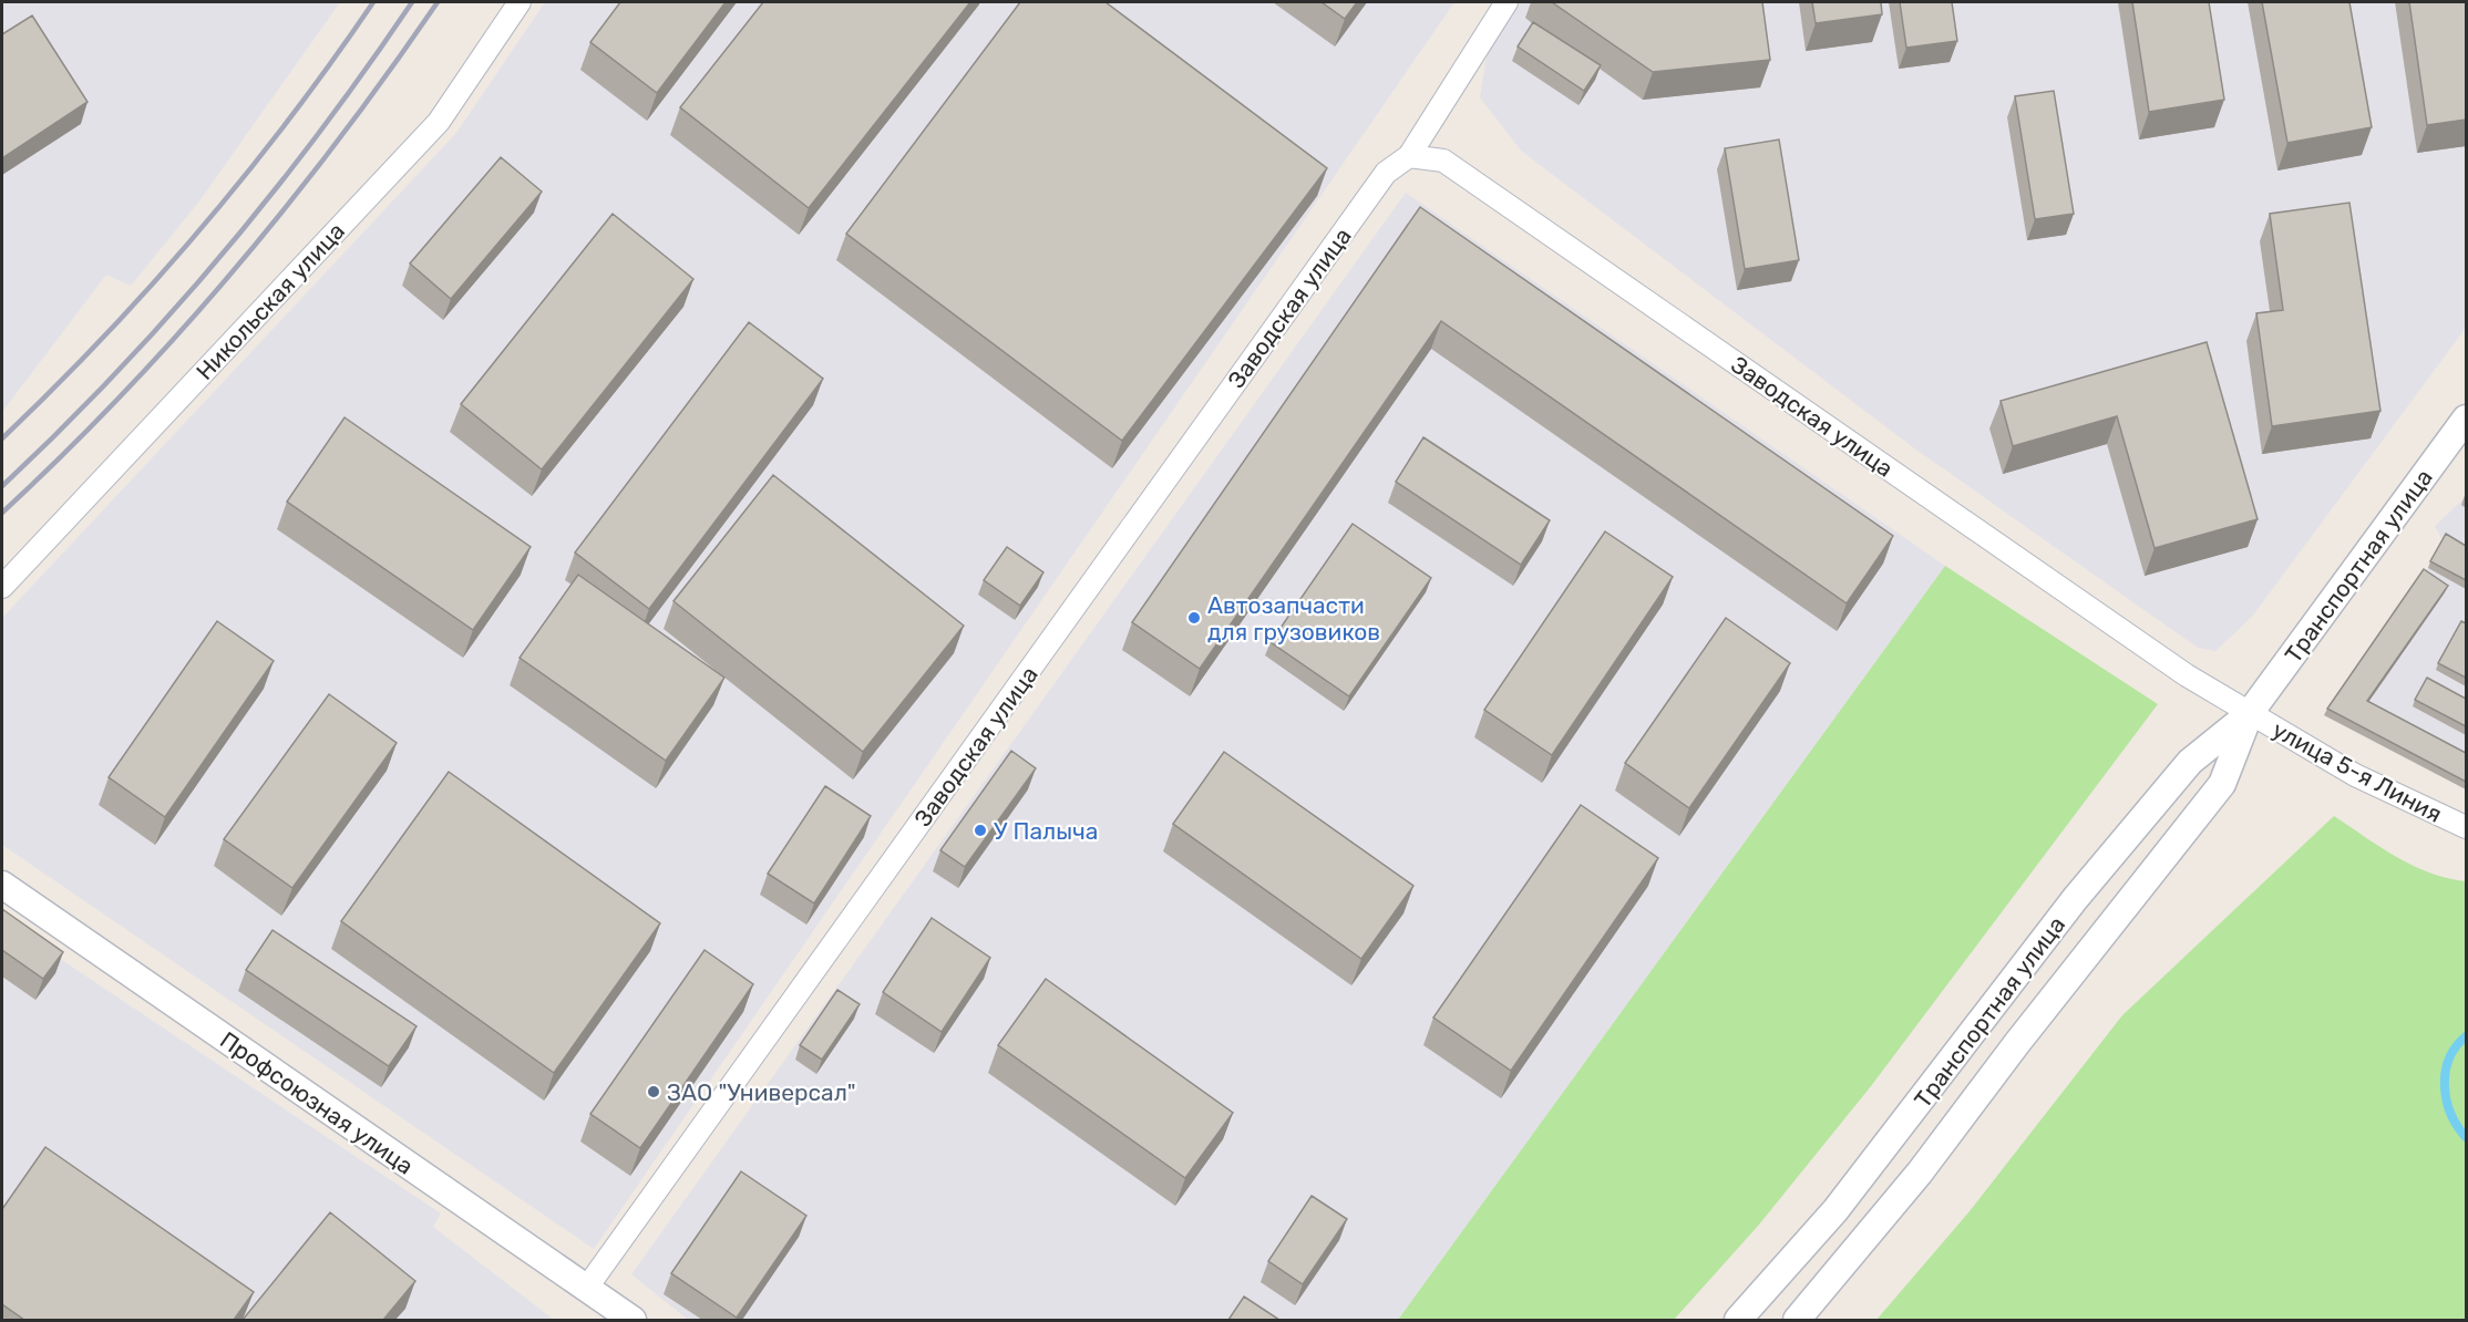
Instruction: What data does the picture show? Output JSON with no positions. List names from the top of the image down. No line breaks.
{"streets":{"street":["Никольская улица","Заводская улица","Транспортная улица","улица 5-я Линия","Профсоюзная улица"]},"crossings":[["Заводская улица","Транспортная улица"],["Заводская улица","улица 5-я Линия"],["Заводская улица","Профсоюзная улица"],["Транспортная улица","улица 5-я Линия"]],"places":["Автозапчасти для грузовиков","У Палыча","ЗАО \"Универсал\""]}
